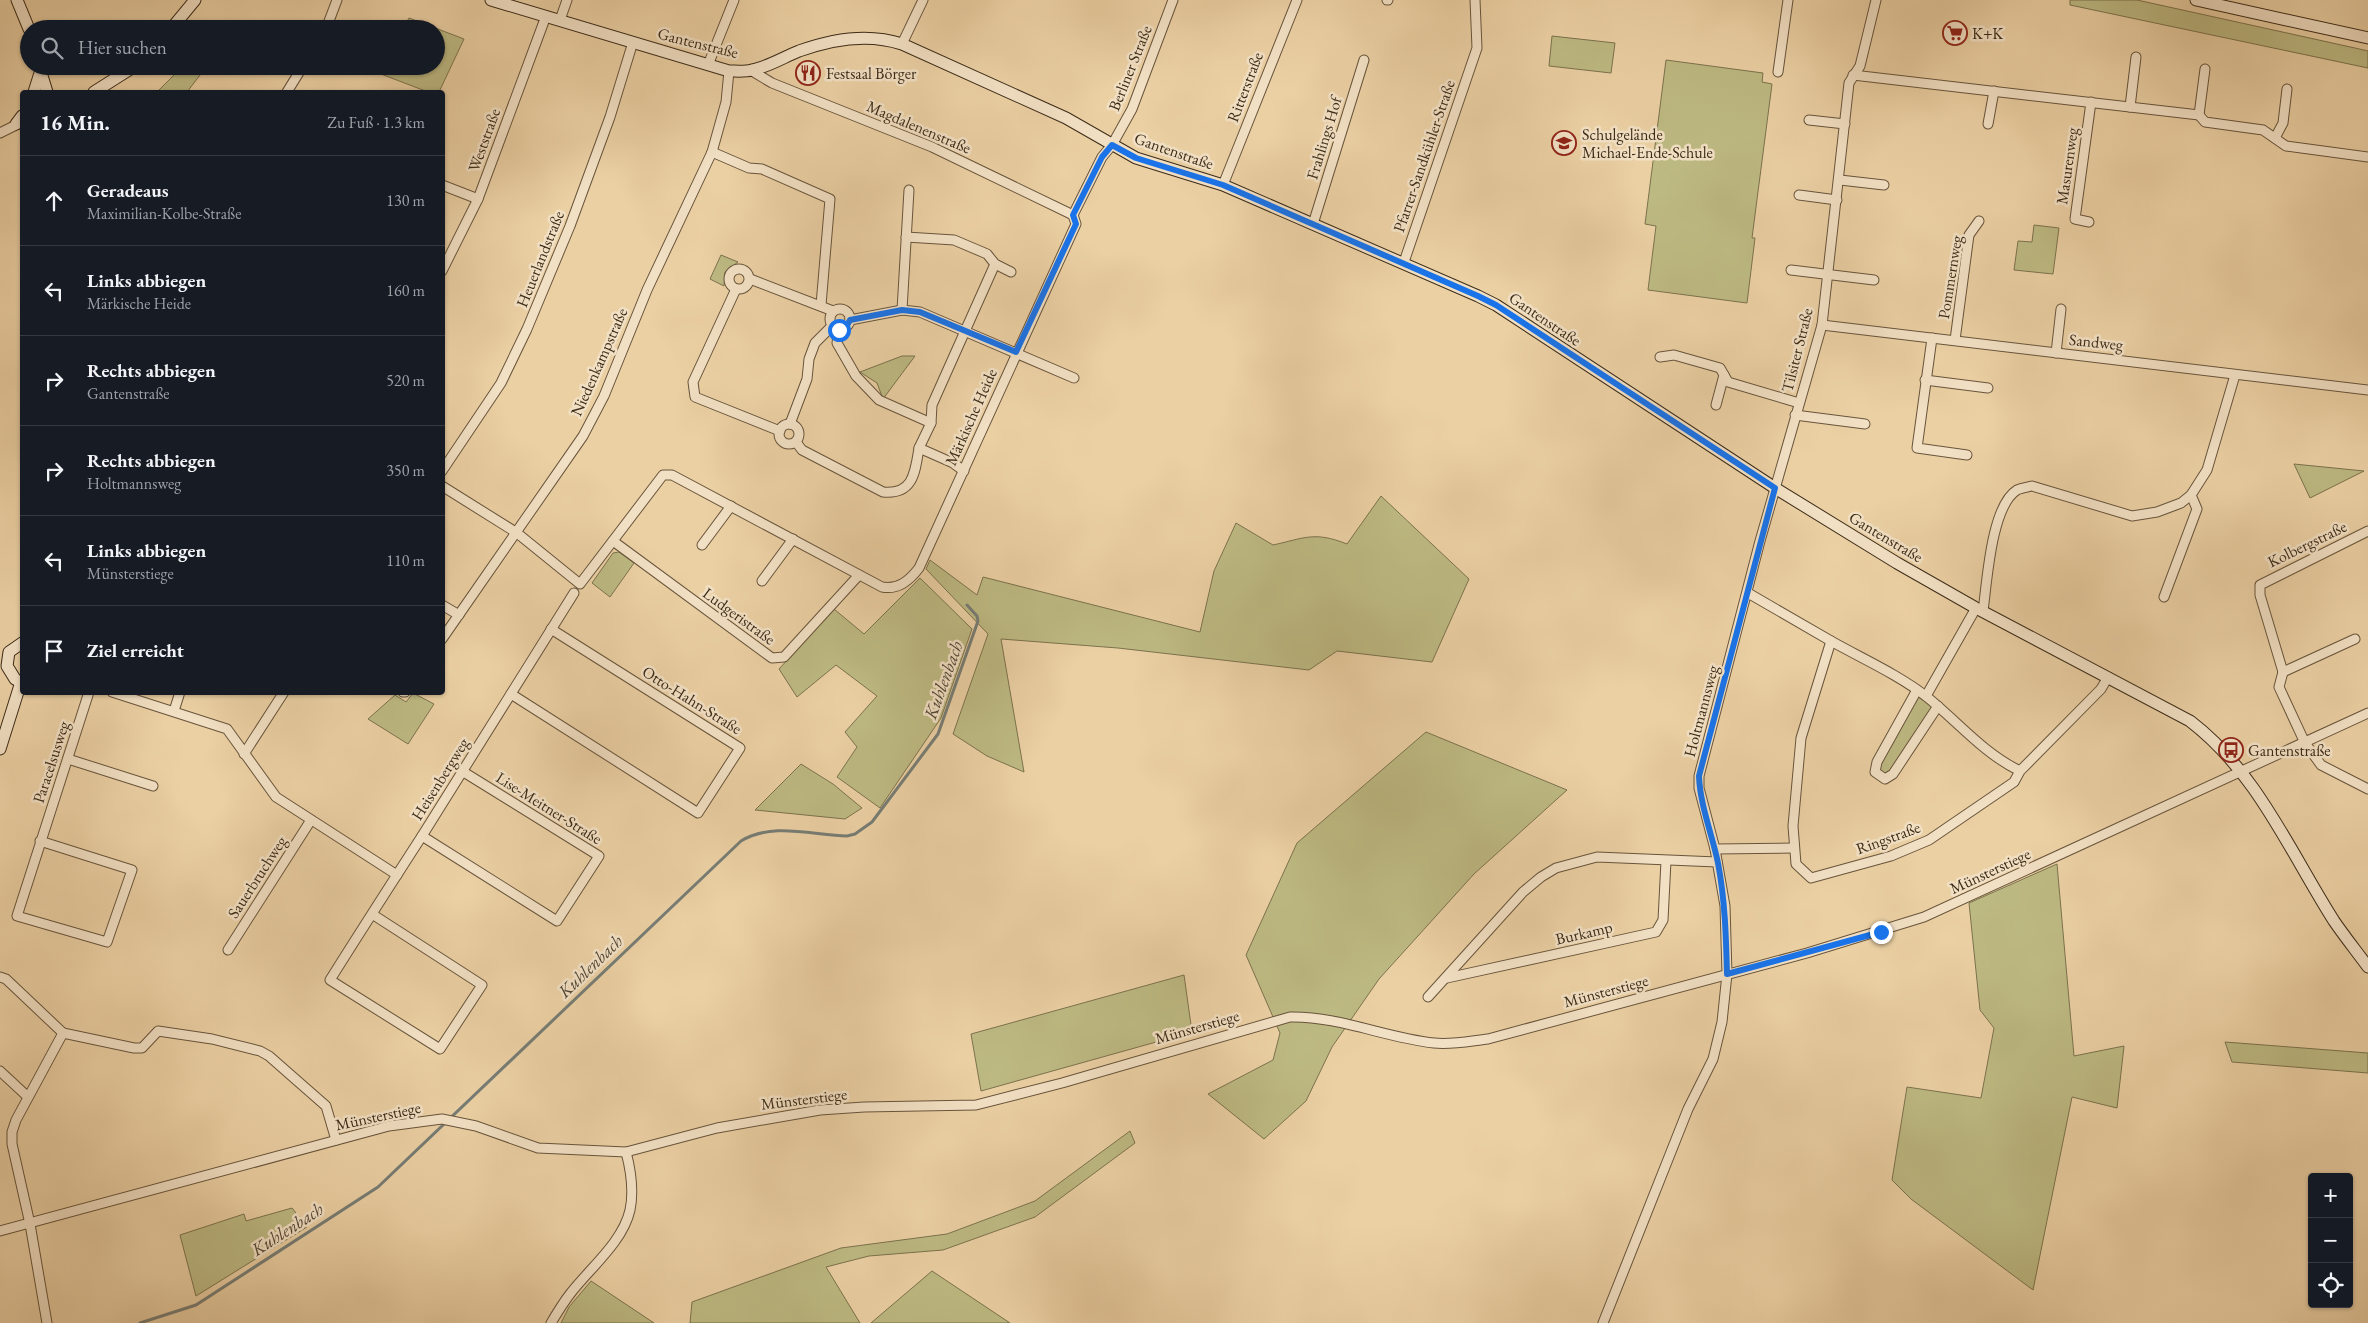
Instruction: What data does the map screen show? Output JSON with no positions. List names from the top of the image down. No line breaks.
{"streets":{"street":["Gantenstraße","Berliner Straße","Ritterstraße","Magdalenenstraße","Frahlings Hof","Weststraße","Pfarrer-Sandkühler-Straße","Masurenweg","Heuerlandstraße","Pommernweg","Sandweg","Tilsiter Straße","Niedenkampstraße","Märkische Heide","Kolbergstraße","Ludgeristraße","Otto-Hahn-Straße","Holtmannsweg","Paracelsusweg","Heisenbergweg","Lise-Meitner-Straße","Ringstraße","Münsterstiege","Sauerbruchweg","Burkamp"]},"crossings":[["Gantenstraße","Berliner Straße"],["Gantenstraße","Ritterstraße"],["Gantenstraße","Magdalenenstraße"],["Gantenstraße","Frahlings Hof"],["Gantenstraße","Weststraße"],["Gantenstraße","Pfarrer-Sandkühler-Straße"],["Gantenstraße","Heuerlandstraße"],["Gantenstraße","Tilsiter Straße"],["Gantenstraße","Niedenkampstraße"],["Gantenstraße","Märkische Heide"],["Gantenstraße","Holtmannsweg"],["Gantenstraße","Ringstraße"],["Gantenstraße","Münsterstiege"],["Berliner Straße","Märkische Heide"],["Magdalenenstraße","Märkische Heide"],["Pommernweg","Sandweg"],["Sandweg","Tilsiter Straße"],["Tilsiter Straße","Holtmannsweg"],["Märkische Heide","Ludgeristraße"],["Otto-Hahn-Straße","Heisenbergweg"],["Holtmannsweg","Münsterstiege"],["Heisenbergweg","Lise-Meitner-Straße"]],"water":["Kuhlenbach"],"places":{"supermarket":["K+K"],"restaurant":["Festsaal Börger"],"school or university":["Schulgelände Michael-Ende-Schule"],"bus stop":["Gantenstraße"]},"page":{"search":"Hier suchen","heading":["16 Min.","Zu Fuß · 1.3 km"],"list":[["Geradeaus","Maximilian-Kolbe-Straße","130 m"],["Links abbiegen","Märkische Heide","160 m"],["Rechts abbiegen","Gantenstraße","520 m"],["Rechts abbiegen","Holtmannsweg","350 m"],["Links abbiegen","Münsterstiege","110 m"],"Ziel erreicht"],"map_buttons":["+","−"]}}
